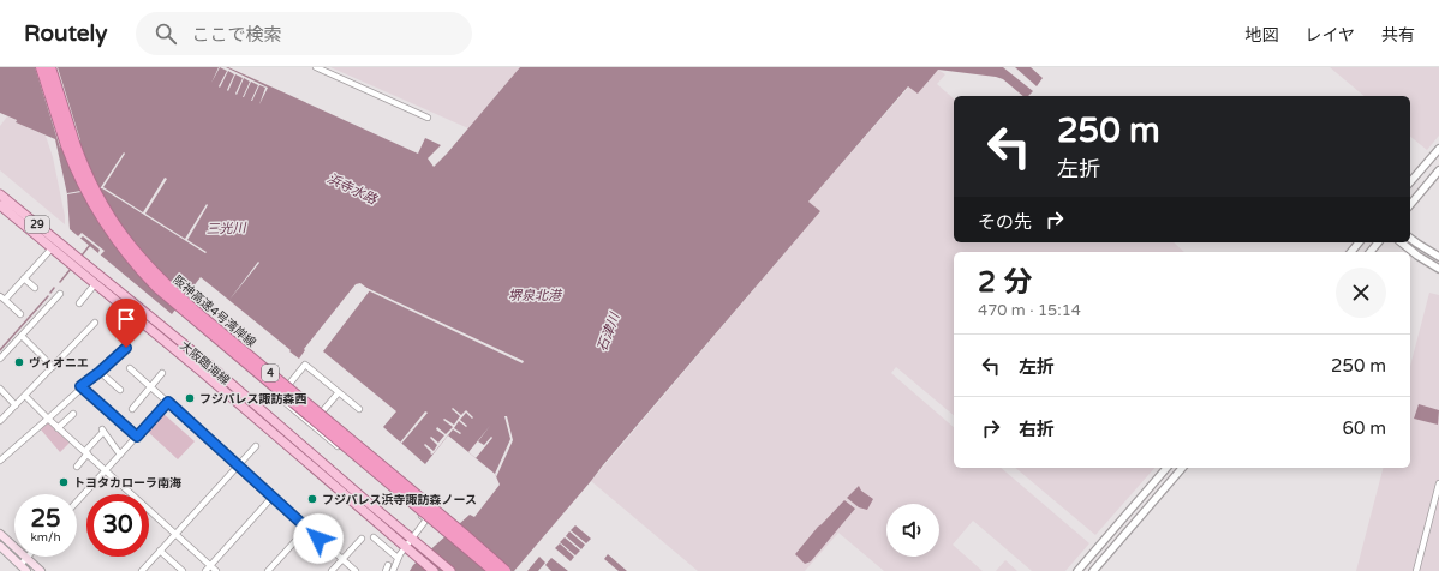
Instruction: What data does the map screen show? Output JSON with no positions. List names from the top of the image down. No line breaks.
{"streets":{"highway":["阪神高速4号湾岸線","4"],"main road":["29","大阪臨海線"]},"water":["浜寺水路","三光川","堺泉北港","石津川"],"places":["ヴィオニエ","フジパレス諏訪森西","トヨタカローラ南海","フジパレス浜寺諏訪森ノース"],"page":{"header":"Routely","search":"ここで検索","nav":["地図","レイヤ","共有"],"turn":["250 m","左折"],"then":"その先","heading":["2 分","470 m · 15:14"],"list":[{"name":"左折","value":"250 m"},{"name":"右折","value":"60 m"}],"speed":"25 km/h","limit":"30"}}
